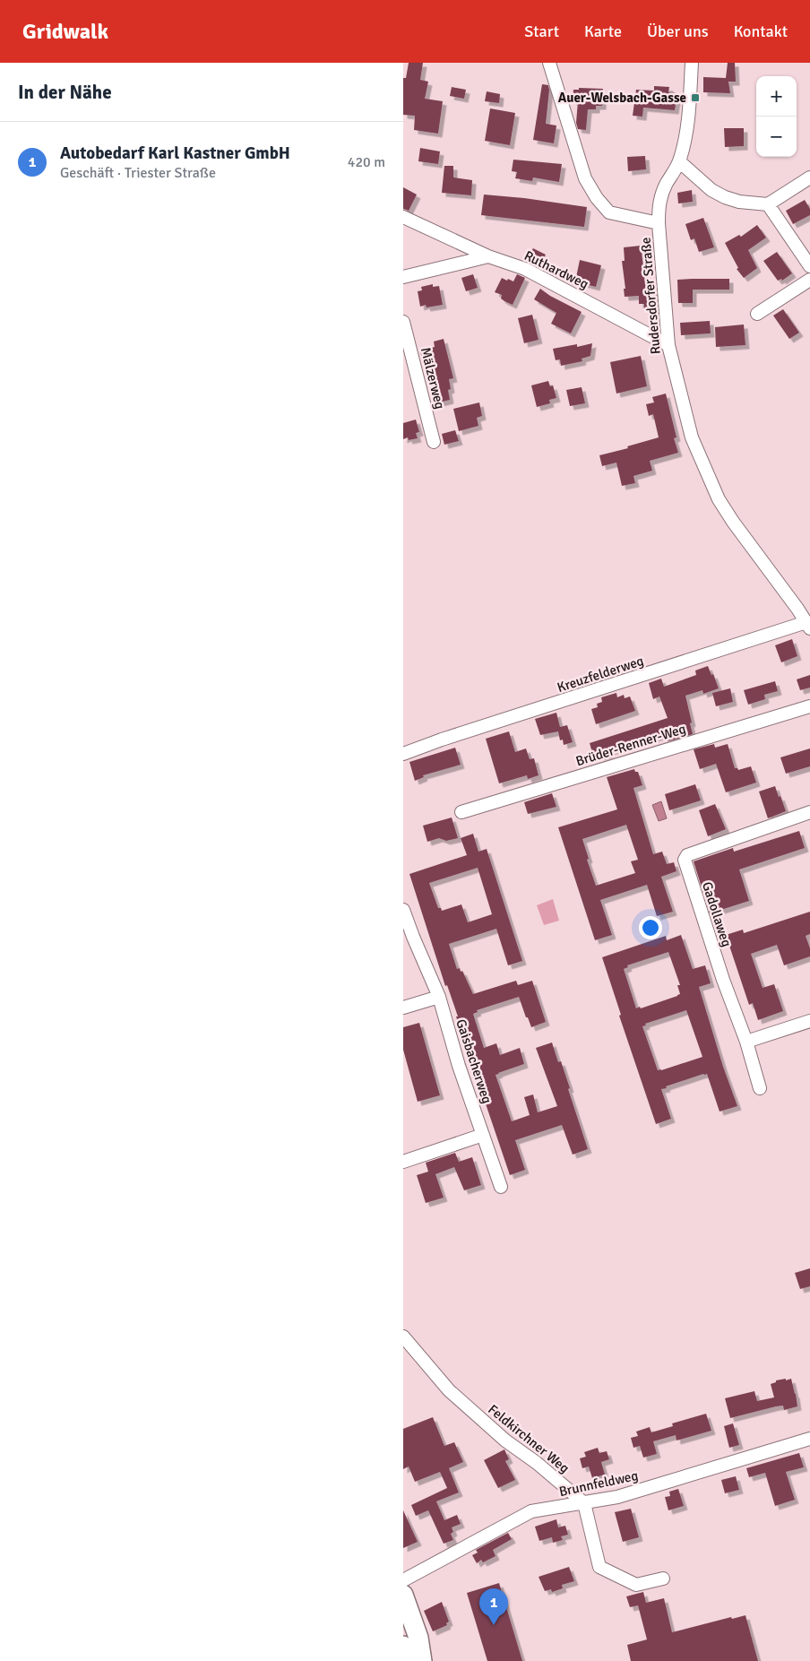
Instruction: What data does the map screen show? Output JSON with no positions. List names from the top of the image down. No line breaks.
{"streets":{"street":["Ruthardweg","Rudersdorfer Straße","Mälzerweg","Kreuzfelderweg","Brüder-Renner-Weg","Gadollaweg","Gaisbacherweg","Feldkirchner Weg","Brunnfeldweg"]},"crossings":[["Ruthardweg","Rudersdorfer Straße"],["Rudersdorfer Straße","Kreuzfelderweg"],["Feldkirchner Weg","Brunnfeldweg"]],"places":{"transit":["Auer-Welsbach-Gasse"]},"page":{"header":"Gridwalk","nav":["Start","Karte","Über uns","Kontakt"],"heading":"In der Nähe","map_buttons":["+","−"],"list":[{"mark":"1","name":"Autobedarf Karl Kastner GmbH","note":"Geschäft · Triester Straße","value":"420 m"}],"pins":"1"}}
